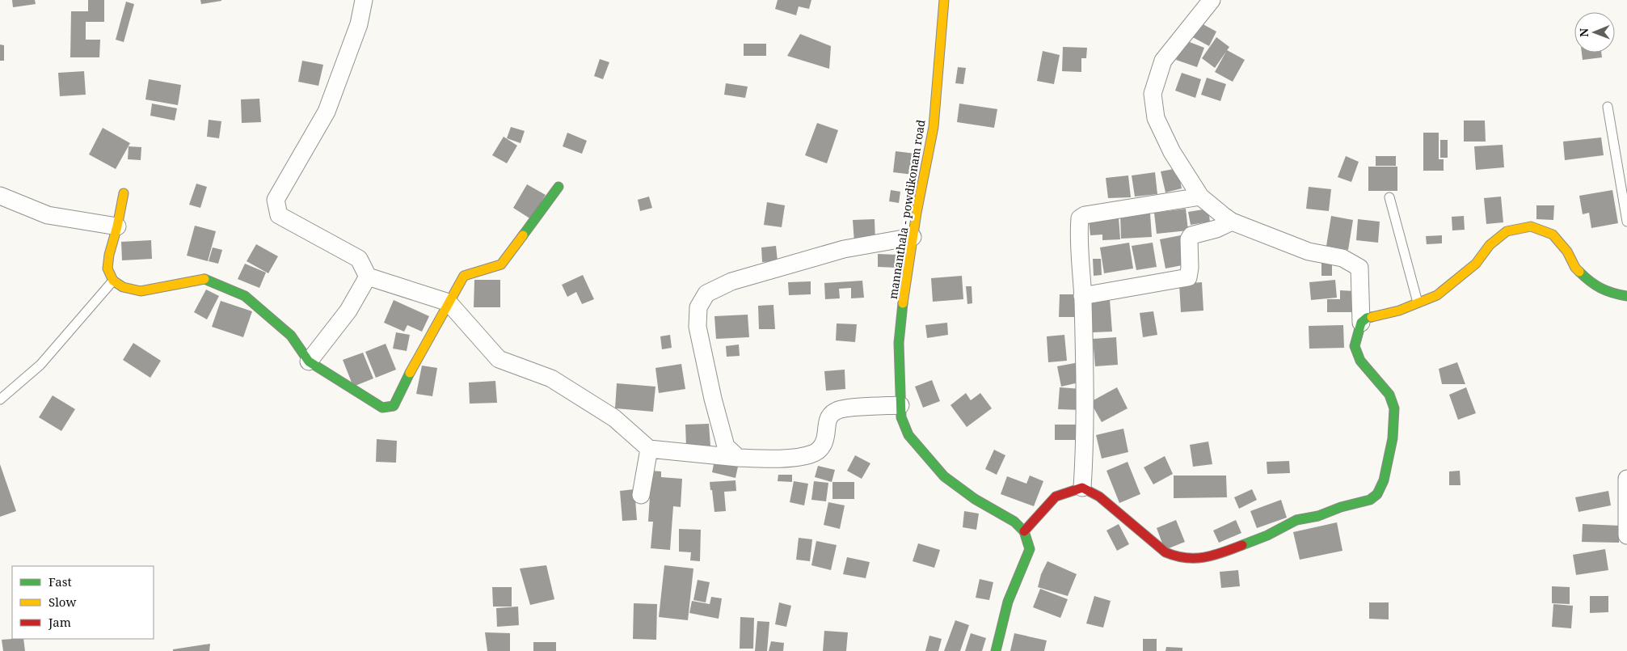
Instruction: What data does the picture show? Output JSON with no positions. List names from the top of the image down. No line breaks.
{"streets":{"street":["mannanthala - powdikonam road"]},"legend":["Fast","Slow","Jam"],"north":"left"}
